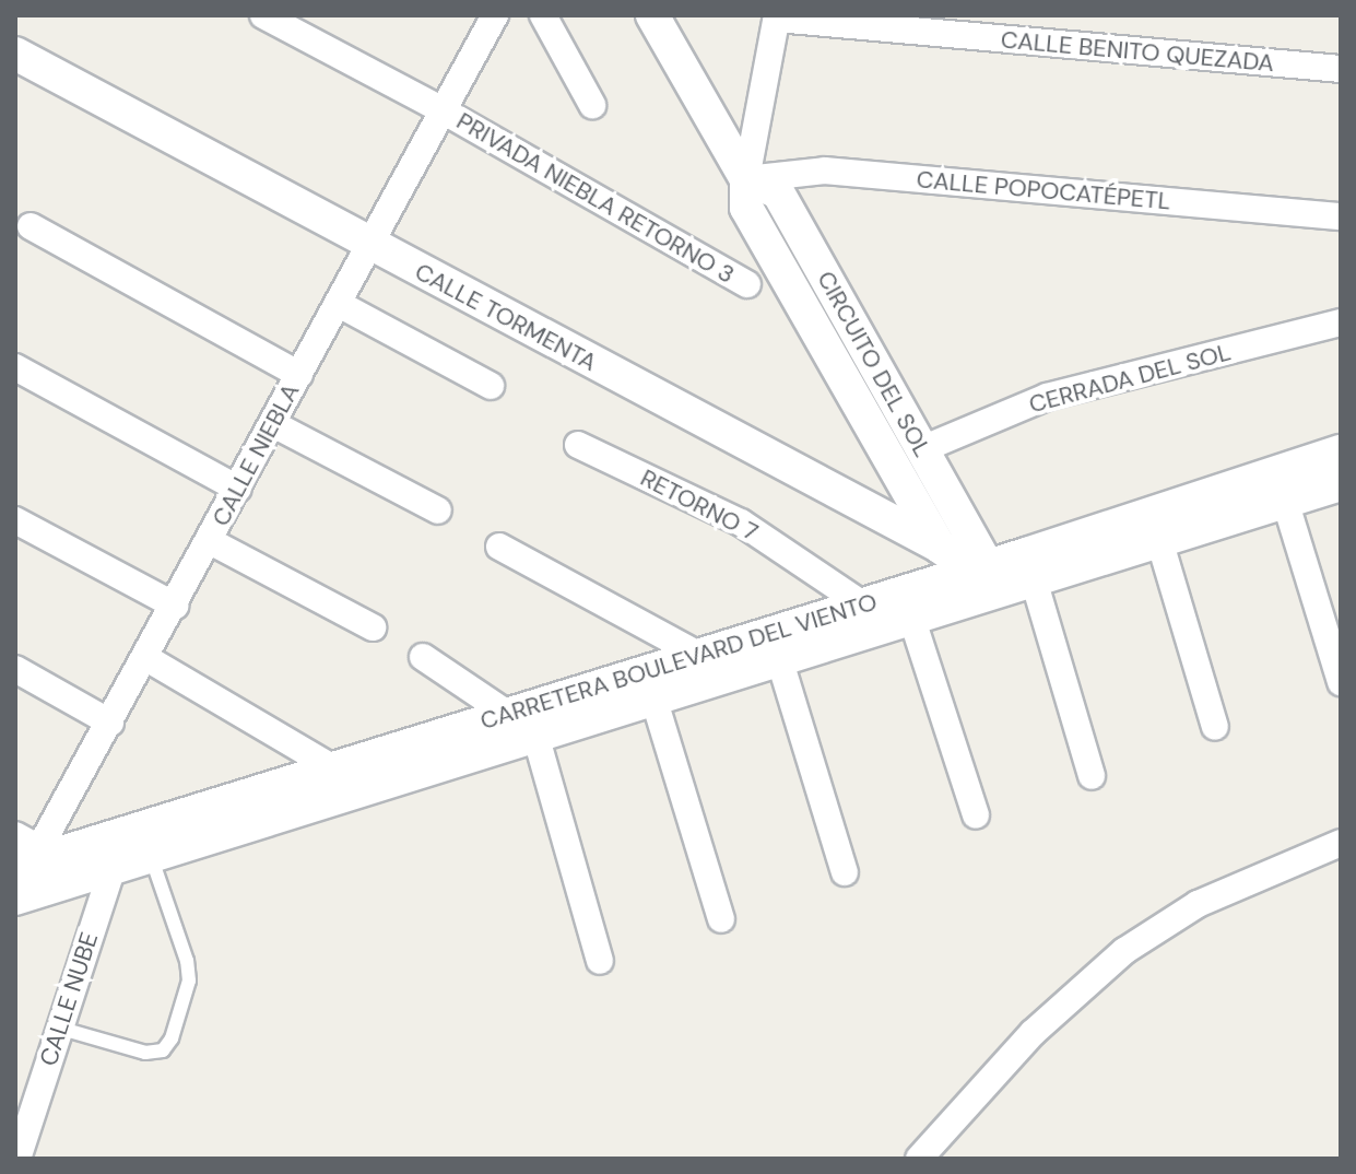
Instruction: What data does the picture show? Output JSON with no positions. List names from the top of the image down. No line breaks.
{"streets":{"street":["CALLE BENITO QUEZADA","CALLE POPOCATÉPETL","PRIVADA NIEBLA RETORNO 3","CALLE TORMENTA","CIRCUITO DEL SOL","CERRADA DEL SOL","CALLE NIEBLA","RETORNO 7","CARRETERA BOULEVARD DEL VIENTO","CALLE NUBE"]},"crossings":[["CALLE POPOCATÉPETL","CIRCUITO DEL SOL"],["PRIVADA NIEBLA RETORNO 3","CALLE NIEBLA"],["CALLE TORMENTA","CIRCUITO DEL SOL"],["CALLE TORMENTA","CALLE NIEBLA"],["CALLE TORMENTA","CARRETERA BOULEVARD DEL VIENTO"],["CIRCUITO DEL SOL","CERRADA DEL SOL"],["CIRCUITO DEL SOL","CARRETERA BOULEVARD DEL VIENTO"],["CALLE NIEBLA","CARRETERA BOULEVARD DEL VIENTO"],["RETORNO 7","CARRETERA BOULEVARD DEL VIENTO"],["CARRETERA BOULEVARD DEL VIENTO","CALLE NUBE"]]}
